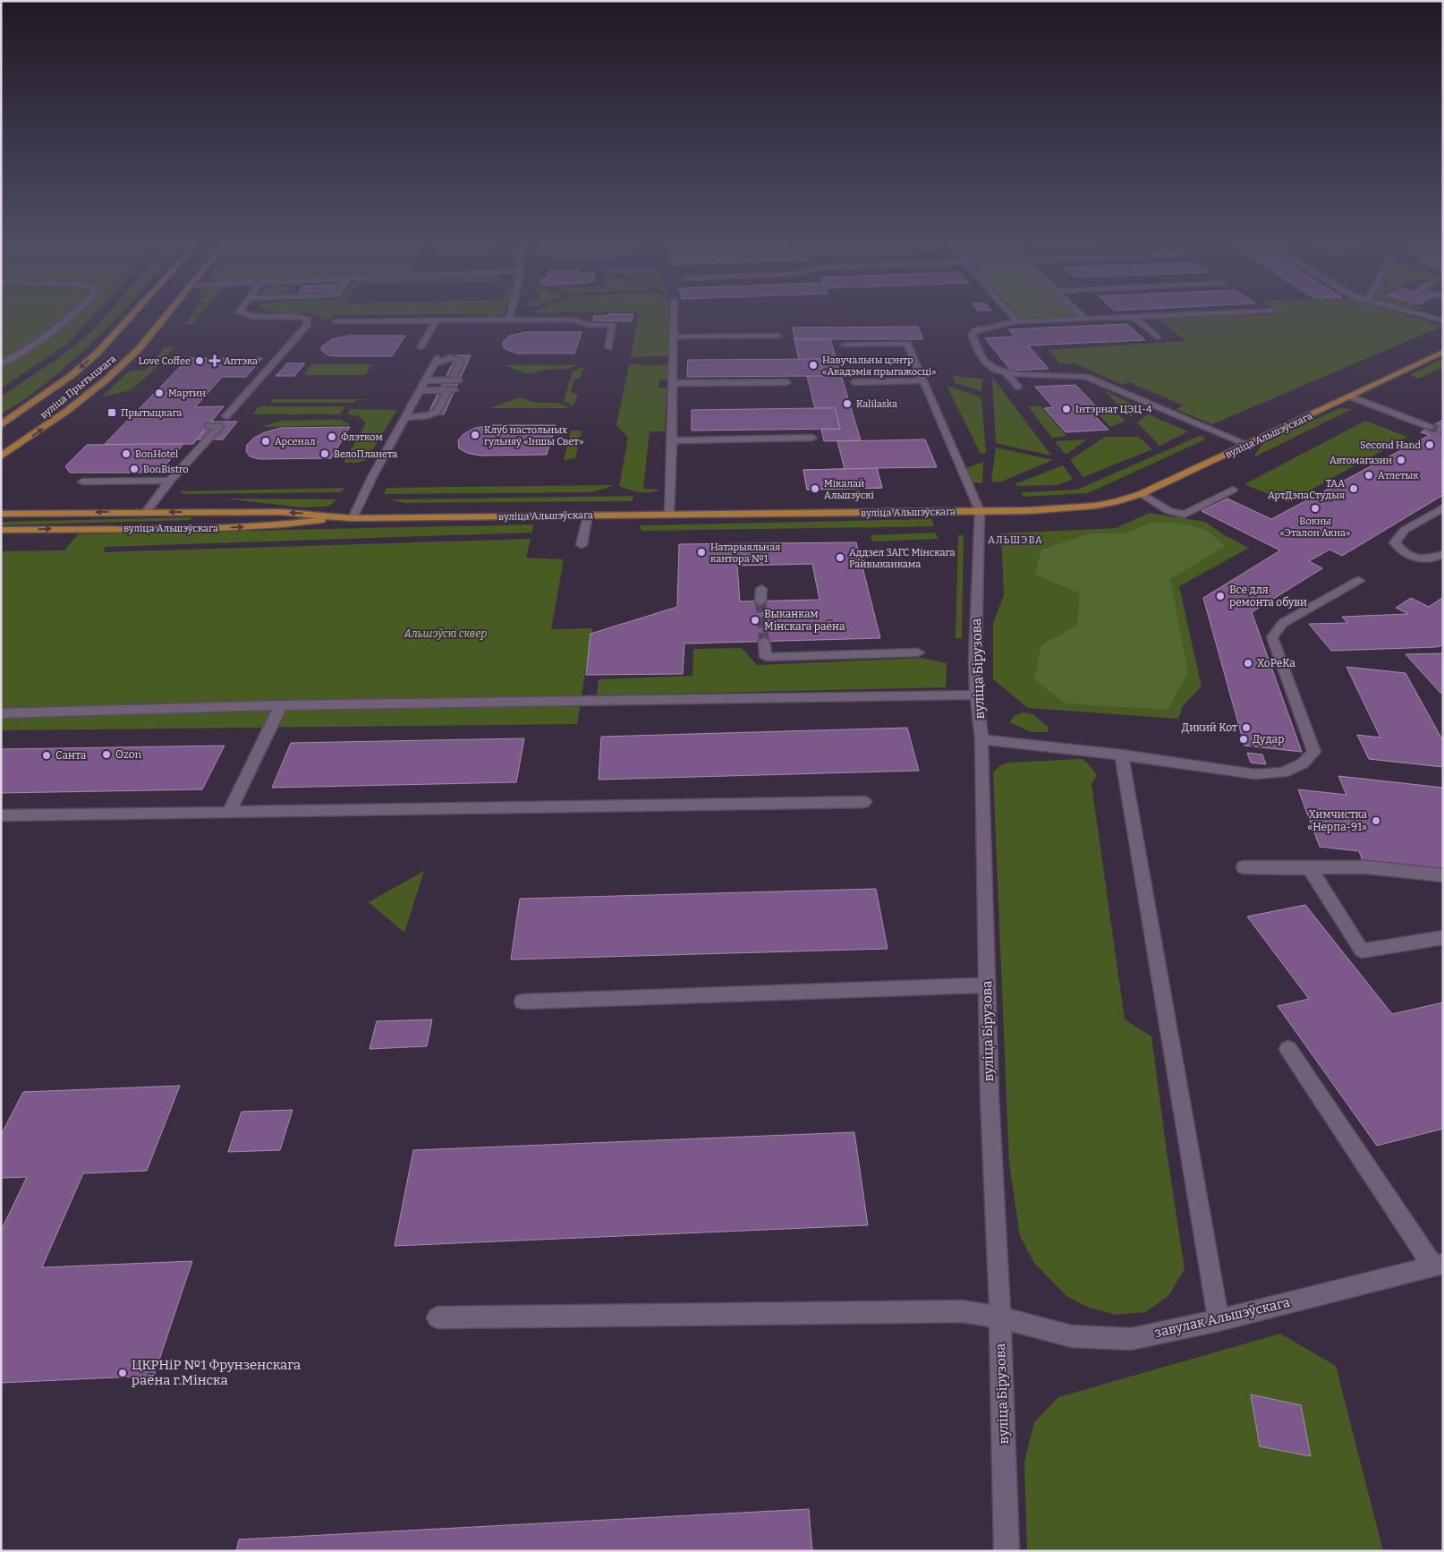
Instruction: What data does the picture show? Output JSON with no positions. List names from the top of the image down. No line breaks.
{"streets":{"main road":["вуліца Прытыцкага","вуліца Альшэўскага"],"street":["вуліца Бірузова","завулак Альшэўскага"]},"crossings":[["вуліца Альшэўскага","вуліца Бірузова"],["вуліца Бірузова","завулак Альшэўскага"]],"districts":["АЛЬШЭВА"],"parks":["Альшэўскі сквер"],"places":{"other":["Love Coffee","Навучальны цэнтр «Акадэмія прыгажосці»","Мартин","Kalilaska","Інтэрнат ЦЭЦ-4","Клуб настольных гульняў «Іншы Свет»","Флэтком","Арсенал","Second Hand","BonHotel","ВелоПланета","Автомагазин","BonBistro","Атлетык","Мікалай Альшэўскі","ТАА АртДэпаСтудыя","Вокны «Эталон Акна»","Натарыяльная кантора №1","Аддзел ЗАГС Мінскага Райвыканкама","Все для ремонта обуви","Выканкам Мінскага раёна","ХоРеКа","Дикий Кот","Дудар","Ozon","Санта","Химчистка «Нерпа-91»","ЦКРНіР №1 Фрунзенскага раёна г.Мінска"],"health":["Аптэка"],"transit":["Прытыцкага"]}}
